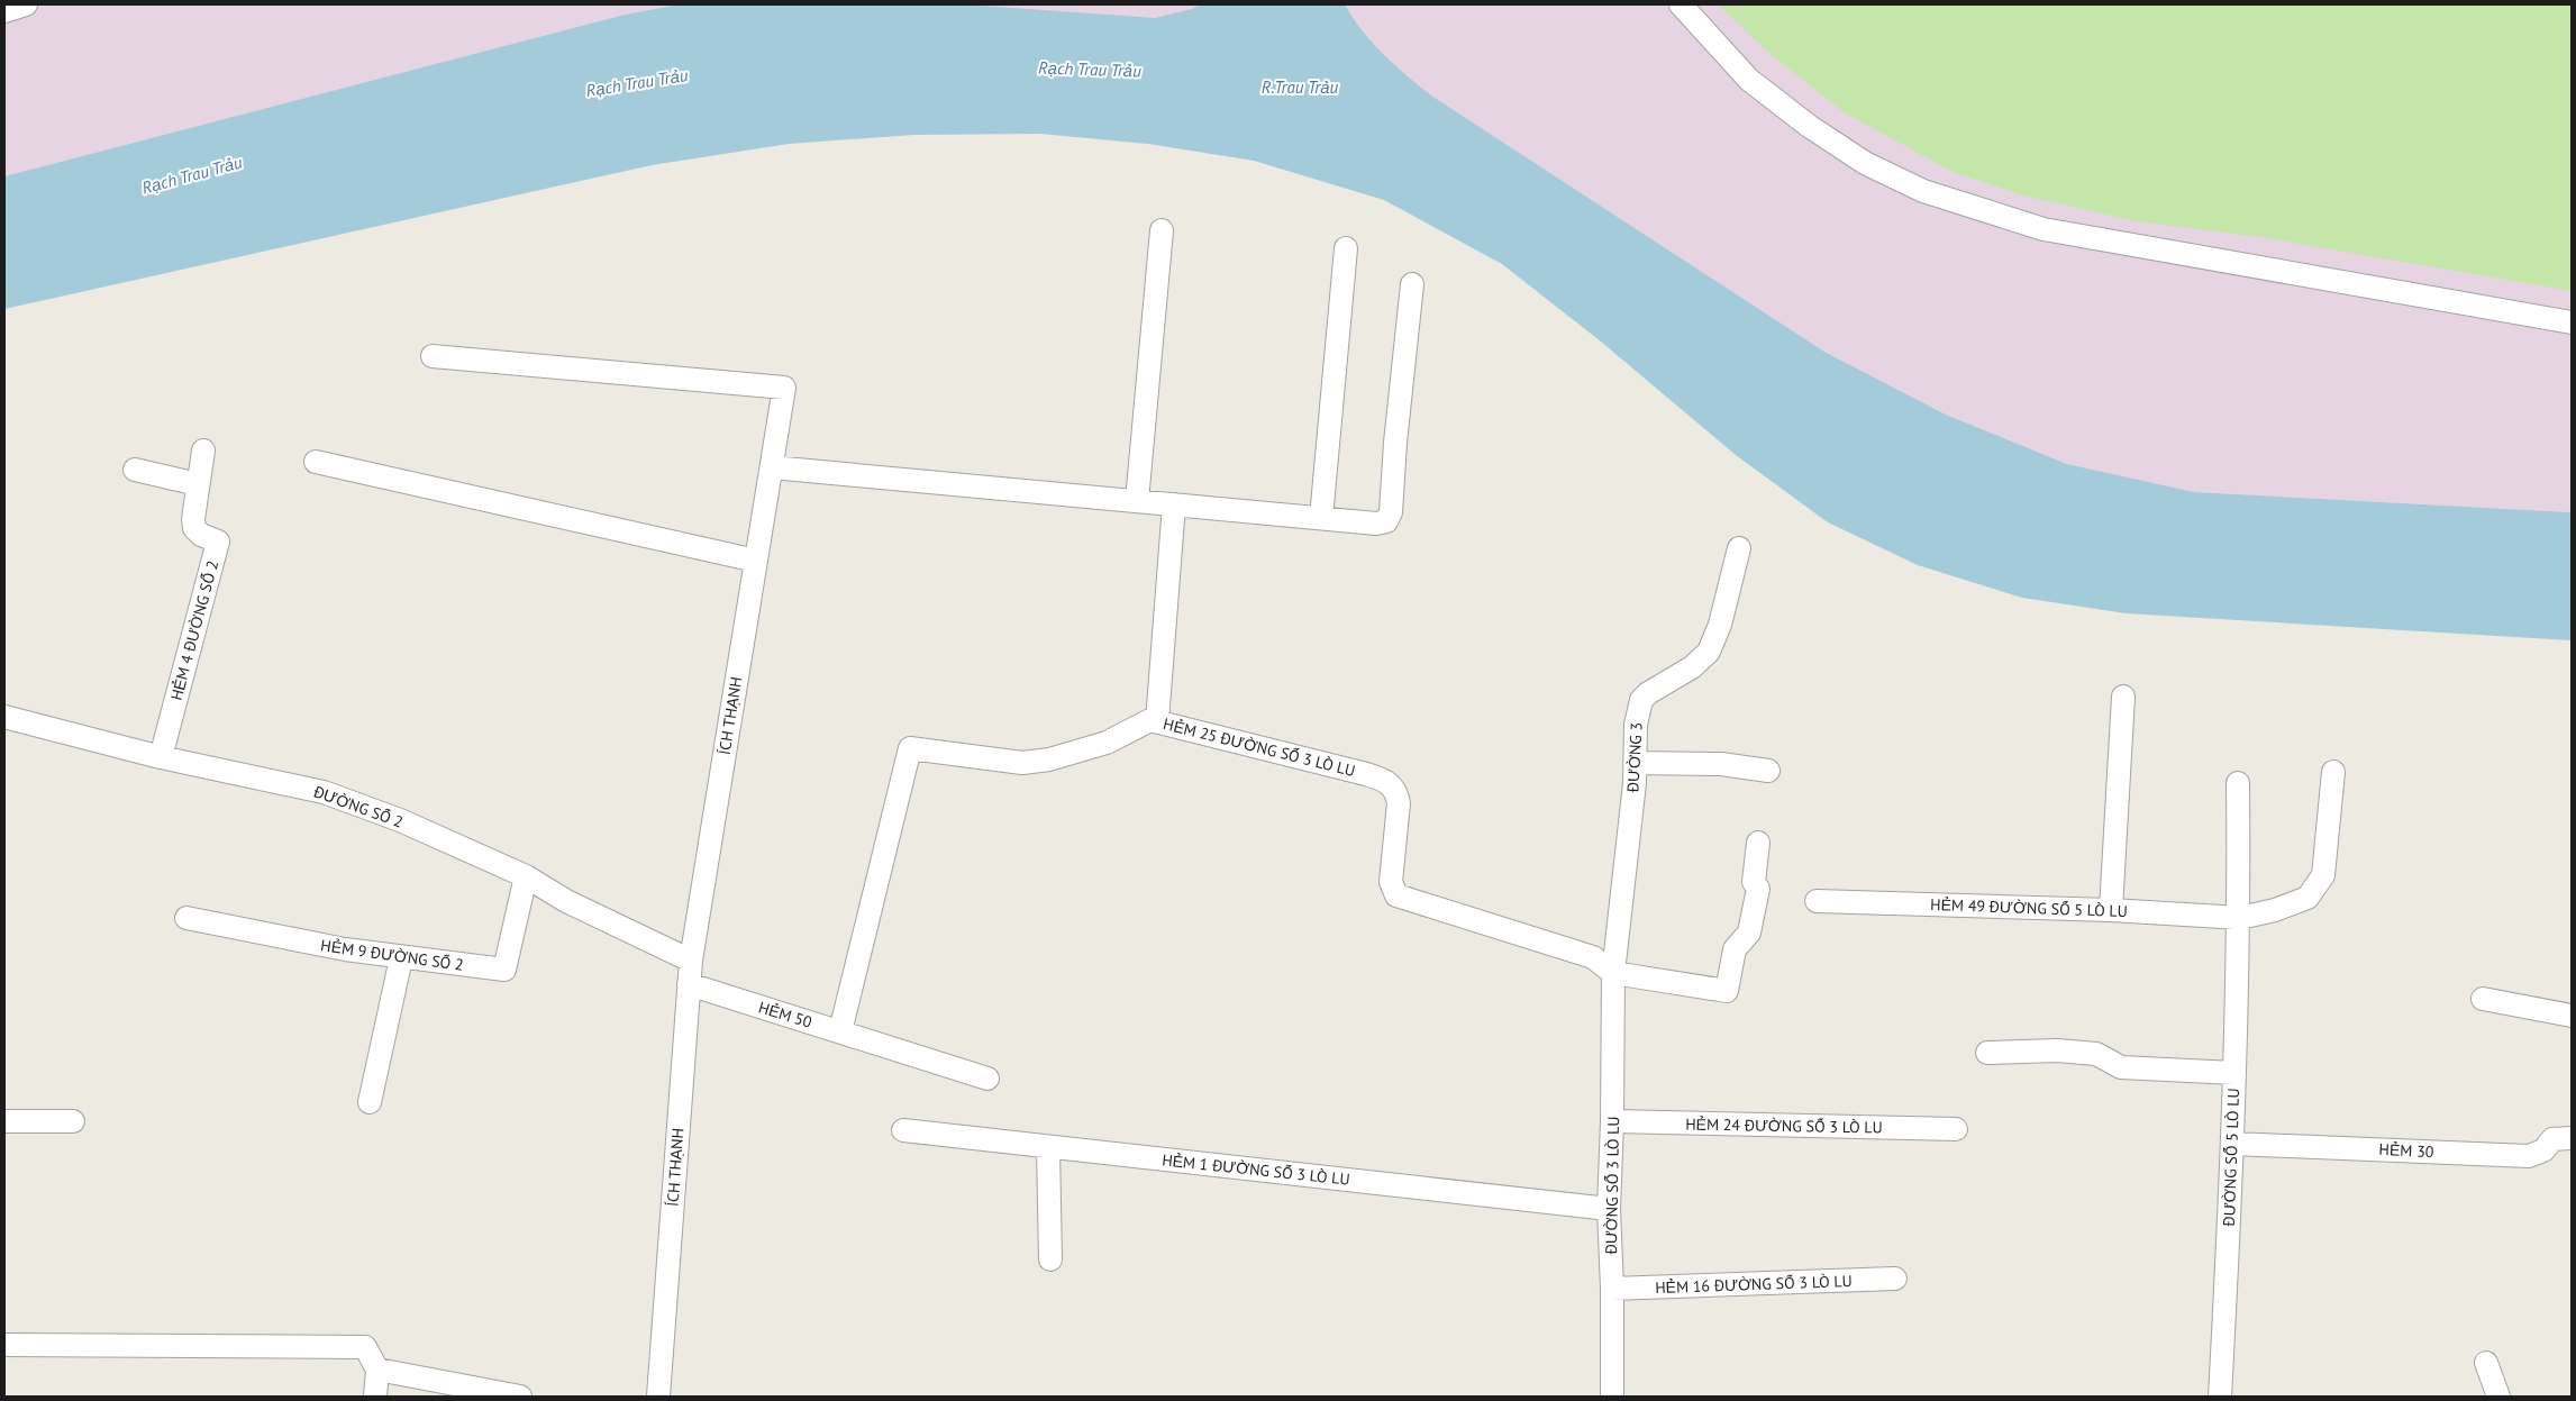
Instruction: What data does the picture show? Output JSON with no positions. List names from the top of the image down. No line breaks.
{"streets":{"street":["HẺM 4 ĐƯỜNG SỐ 2","ÍCH THẠNH","HẺM 25 ĐƯỜNG SỐ 3 LÒ LU","ĐƯỜNG 3","ĐƯỜNG SỐ 2","HẺM 49 ĐƯỜNG SỐ 5 LÒ LU","HẺM 9 ĐƯỜNG SỐ 2","HẺM 50","HẺM 24 ĐƯỜNG SỐ 3 LÒ LU","HẺM 30","ĐƯỜNG SỐ 5 LÒ LU","HẺM 1 ĐƯỜNG SỐ 3 LÒ LU","ĐƯỜNG SỐ 3 LÒ LU","HẺM 16 ĐƯỜNG SỐ 3 LÒ LU"]},"crossings":[["HẺM 4 ĐƯỜNG SỐ 2","ĐƯỜNG SỐ 2"],["ÍCH THẠNH","ĐƯỜNG SỐ 2"],["ÍCH THẠNH","HẺM 50"],["HẺM 25 ĐƯỜNG SỐ 3 LÒ LU","ĐƯỜNG 3"],["HẺM 25 ĐƯỜNG SỐ 3 LÒ LU","HẺM 50"],["HẺM 25 ĐƯỜNG SỐ 3 LÒ LU","ĐƯỜNG SỐ 3 LÒ LU"],["ĐƯỜNG 3","ĐƯỜNG SỐ 3 LÒ LU"],["ĐƯỜNG SỐ 2","HẺM 9 ĐƯỜNG SỐ 2"],["HẺM 49 ĐƯỜNG SỐ 5 LÒ LU","ĐƯỜNG SỐ 5 LÒ LU"],["HẺM 24 ĐƯỜNG SỐ 3 LÒ LU","ĐƯỜNG SỐ 3 LÒ LU"],["HẺM 30","ĐƯỜNG SỐ 5 LÒ LU"],["HẺM 1 ĐƯỜNG SỐ 3 LÒ LU","ĐƯỜNG SỐ 3 LÒ LU"],["ĐƯỜNG SỐ 3 LÒ LU","HẺM 16 ĐƯỜNG SỐ 3 LÒ LU"]],"water":["Rạch Trau Trảu","R.Trau Trảu"]}
